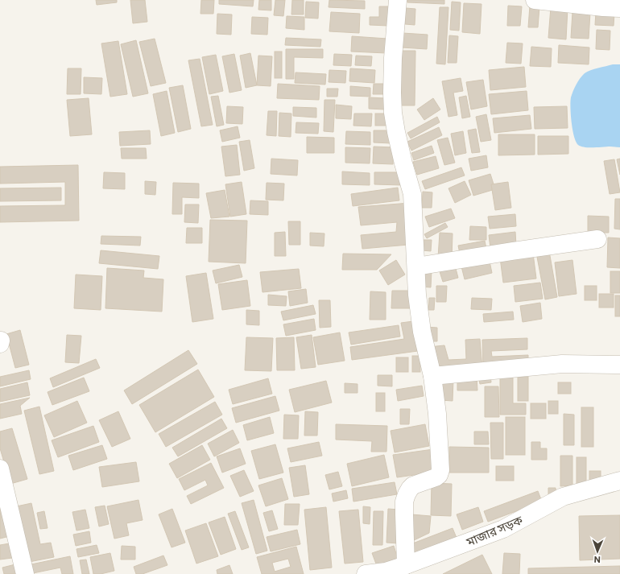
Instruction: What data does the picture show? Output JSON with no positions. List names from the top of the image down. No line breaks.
{"streets":{"street":["মাজার সড়ক"]},"north":"bottom"}
